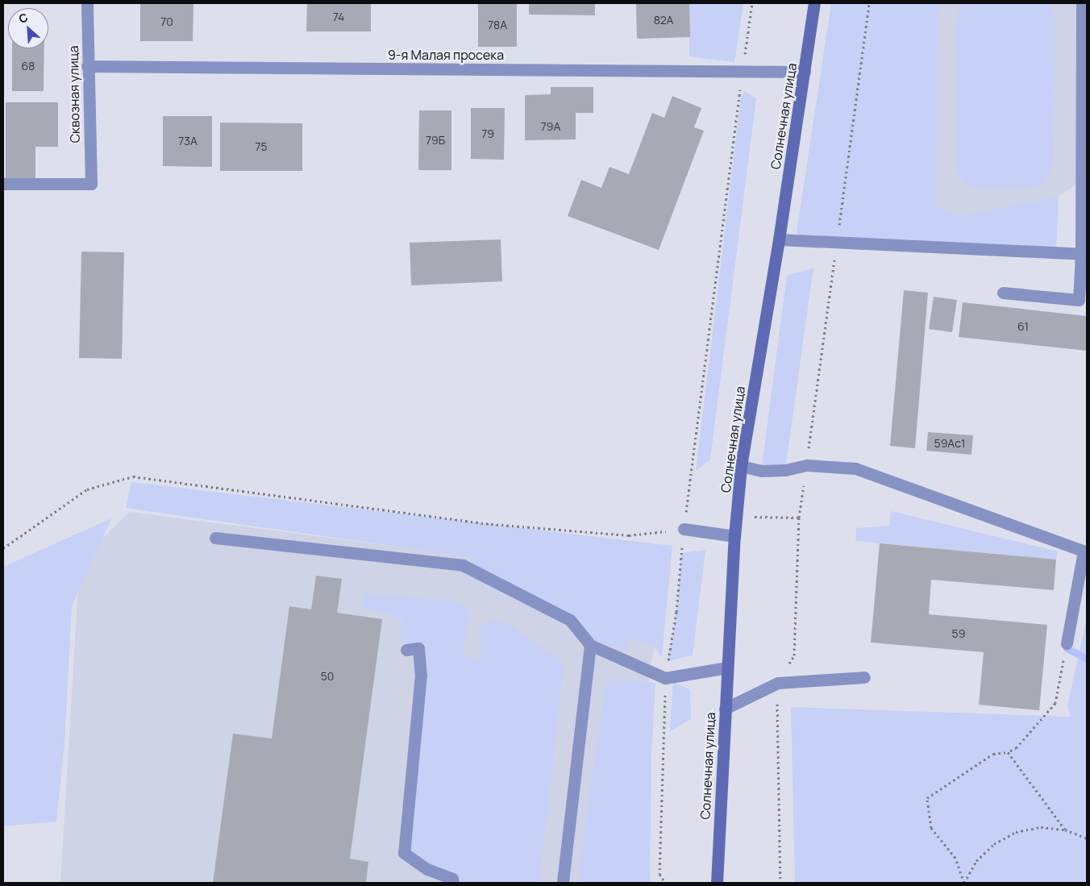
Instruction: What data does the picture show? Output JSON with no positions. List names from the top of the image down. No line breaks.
{"streets":{"main road":["Солнечная улица"],"street":["9-я Малая просека","Сквозная улица"]},"crossings":[["9-я Малая просека","Сквозная улица"],["9-я Малая просека","Солнечная улица"]],"house_numbers":["74","82А","70","78А","68","79А","79","79Б","73А","75","61","59Ас1","59","50"],"north":"top left"}
